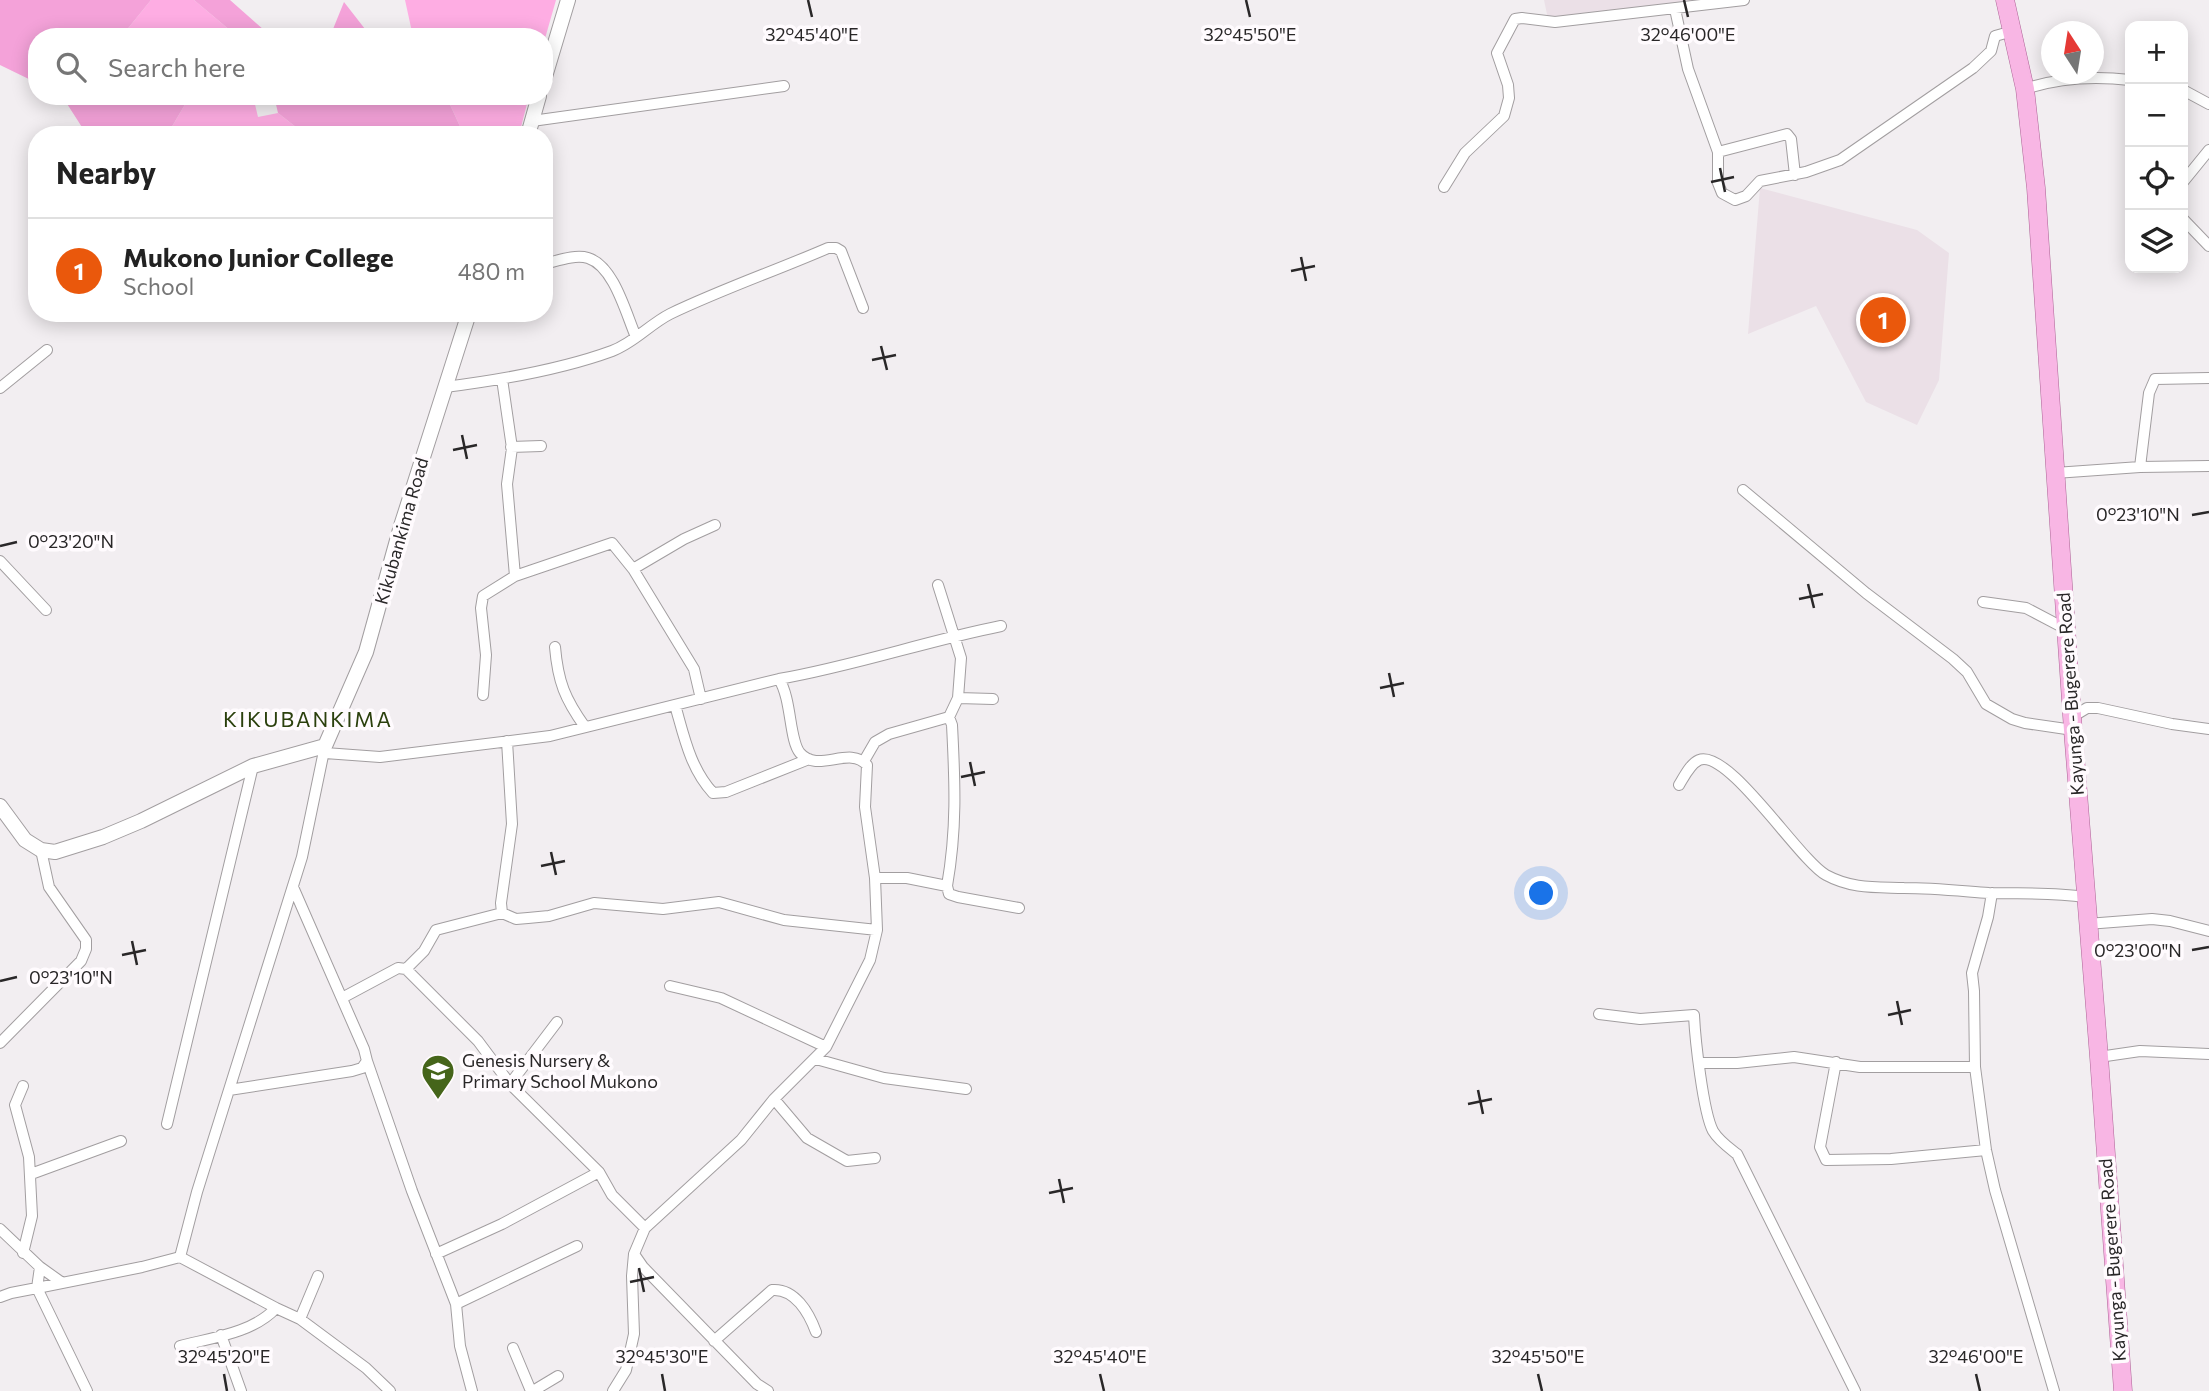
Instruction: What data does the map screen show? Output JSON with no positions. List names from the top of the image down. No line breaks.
{"streets":{"main road":["Kayunga - Bugerere Road"],"street":["Kikubankima Road"]},"districts":["KIKUBANKIMA"],"places":{"school or university":["Genesis Nursery & Primary School Mukono"]},"north":"top","page":{"map_buttons":["+","−"],"search":"Search here","heading":"Nearby","list":[{"mark":"1","name":"Mukono Junior College","note":"School","value":"480 m"}],"pins":"1"},"coordinates":["32°45'40\"E","32°45'50\"E","32°46'00\"E","0°23'10\"N","0°23'20\"N","0°23'00\"N","32°45'20\"E","32°45'30\"E"]}
